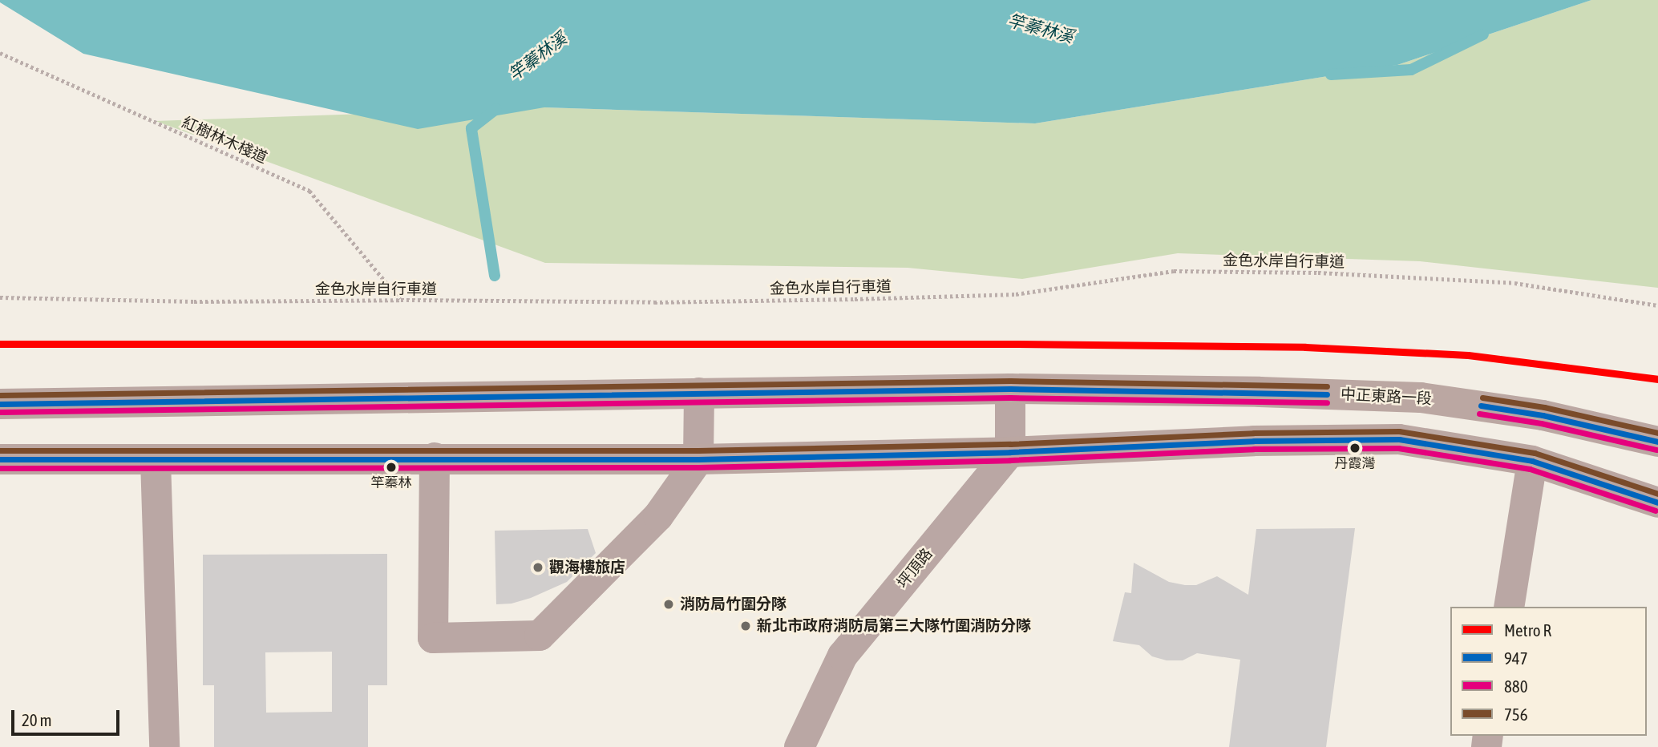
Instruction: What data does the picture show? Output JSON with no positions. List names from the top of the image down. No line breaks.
{"streets":{"main road":["中正東路一段"],"street":["坪頂路"],"path":["紅樹林木棧道","金色水岸自行車道"]},"crossings":[["紅樹林木棧道","金色水岸自行車道"]],"water":["竿蓁林溪"],"places":["丹霞灣","竿蓁林","觀海樓旅店","消防局竹圍分隊","新北市政府消防局第三大隊竹圍消防分隊"],"lines":["metro line R","transit line 756","transit line 947","transit line 880"],"legend":["Metro R","947","880","756"],"scale_bar":"20 m"}
